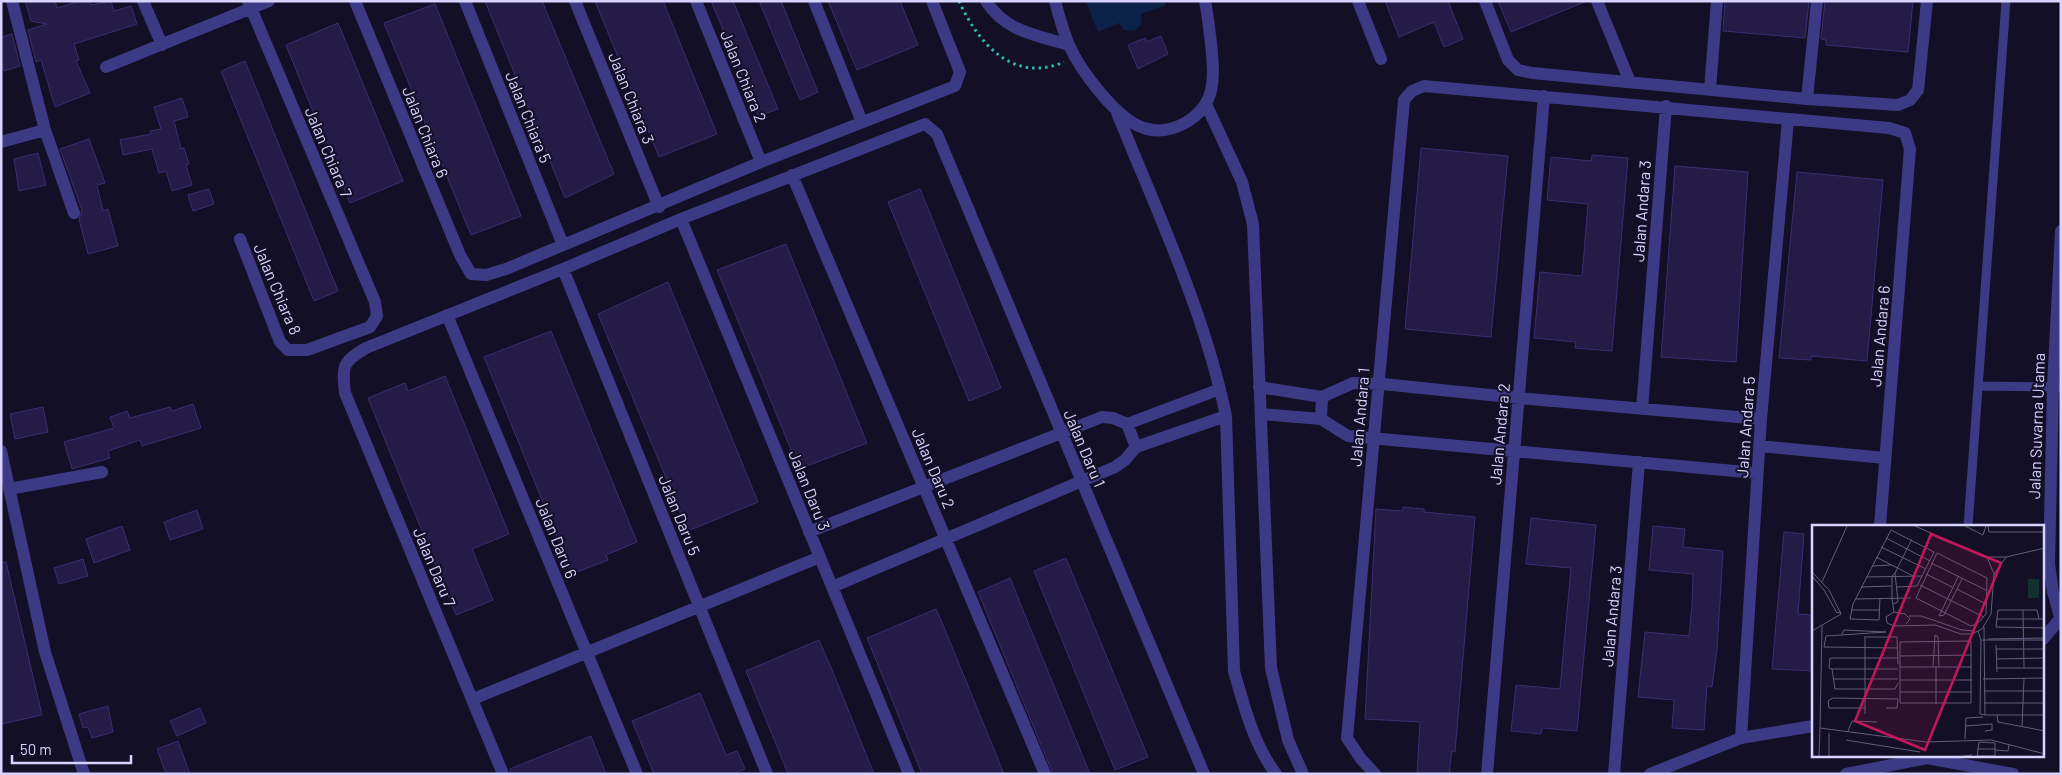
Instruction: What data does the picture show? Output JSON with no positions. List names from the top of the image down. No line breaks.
{"streets":{"street":["Jalan Chiara 2","Jalan Chiara 3","Jalan Chiara 5","Jalan Chiara 6","Jalan Chiara 7","Jalan Andara 3","Jalan Chiara 8","Jalan Andara 6","Jalan Andara 1","Jalan Suvarna Utama","Jalan Andara 5","Jalan Andara 2","Jalan Daru 1","Jalan Daru 2","Jalan Daru 3","Jalan Daru 5","Jalan Daru 6","Jalan Daru 7"]},"crossings":[["Jalan Chiara 5","Jalan Chiara 6"],["Jalan Chiara 7","Jalan Chiara 8"],["Jalan Andara 6","Jalan Andara 5"],["Jalan Andara 1","Jalan Andara 2"],["Jalan Daru 1","Jalan Daru 2"],["Jalan Daru 6","Jalan Daru 7"]],"scale_bar":"50 m"}
